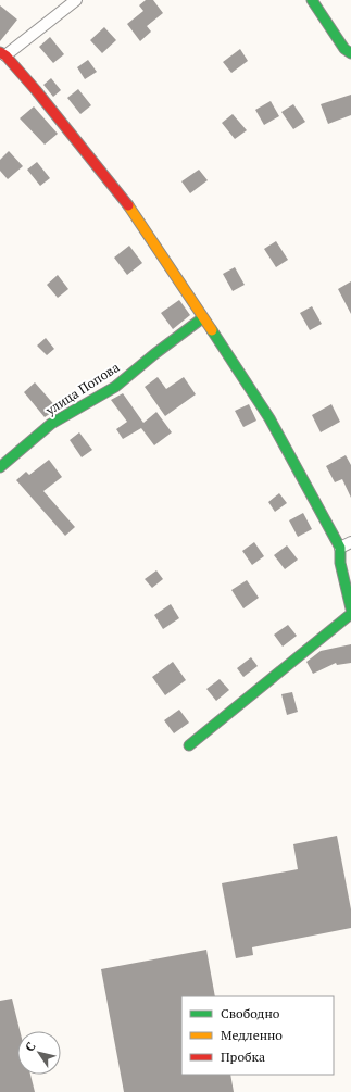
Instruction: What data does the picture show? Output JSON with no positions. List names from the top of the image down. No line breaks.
{"streets":{"street":["улица Попова"]},"legend":["Свободно","Медленно","Пробка"],"north":"top left"}
